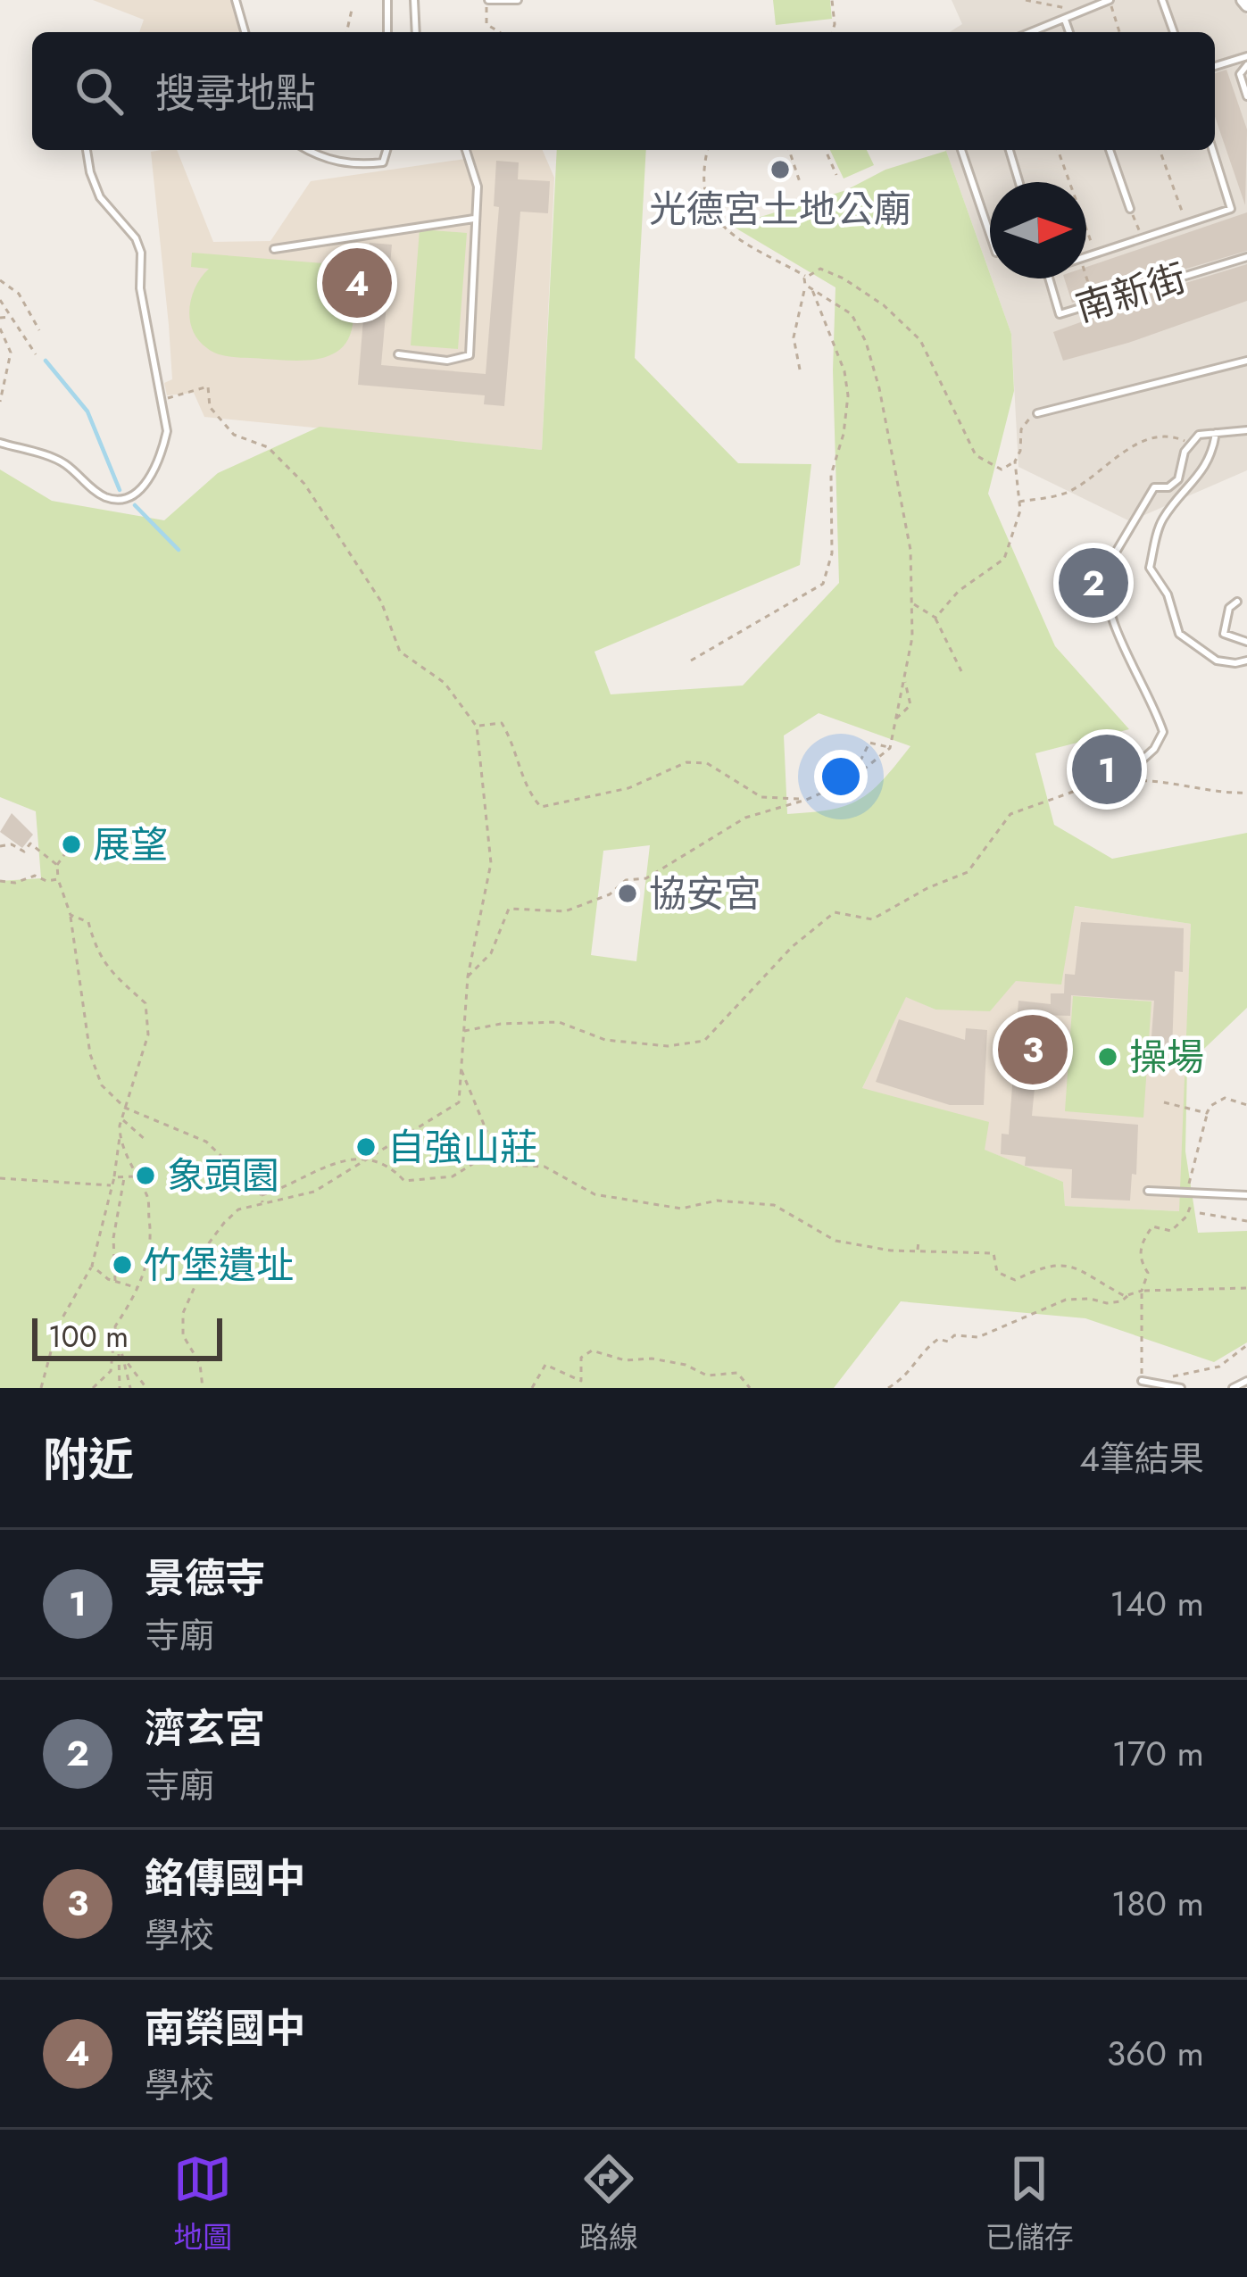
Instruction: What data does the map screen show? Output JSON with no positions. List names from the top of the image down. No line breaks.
{"streets":{"lane":["南新街"]},"places":["光德宮土地公廟","展望","協安宮","操場","自強山莊","象頭園","竹堡遺址"],"scale_bar":"100 m","north":"right","page":{"search":"搜尋地點","pins":["4","2","1","3"],"scale":"100 m","heading":["附近","4筆結果"],"list":[{"mark":"1","name":"景德寺","note":"寺廟","value":"140 m"},{"mark":"2","name":"濟玄宮","note":"寺廟","value":"170 m"},{"mark":"3","name":"銘傳國中","note":"學校","value":"180 m"},{"mark":"4","name":"南榮國中","note":"學校","value":"360 m"}],"nav":["地圖","路線","已儲存"]}}
